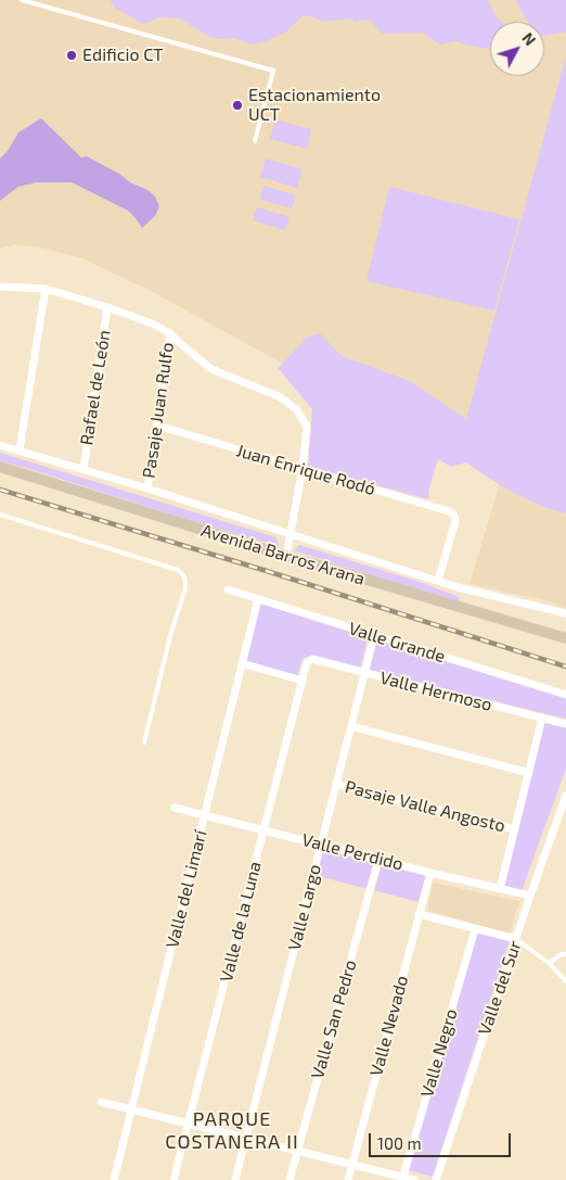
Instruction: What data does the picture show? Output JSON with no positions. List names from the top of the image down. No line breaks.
{"streets":{"main road":["Avenida Barros Arana"],"street":["Rafael de León","Pasaje Juan Rulfo","Juan Enrique Rodó","Valle Grande","Valle Hermoso","Pasaje Valle Angosto","Valle Perdido","Valle del Limarí","Valle Largo","Valle de la Luna","Valle del Sur","Valle San Pedro","Valle Nevado","Valle Negro"]},"crossings":[["Rafael de León","Avenida Barros Arana"],["Pasaje Juan Rulfo","Juan Enrique Rodó"],["Pasaje Juan Rulfo","Avenida Barros Arana"],["Juan Enrique Rodó","Avenida Barros Arana"],["Valle Grande","Valle del Limarí"],["Valle Grande","Valle Largo"],["Valle Hermoso","Valle Largo"],["Valle Hermoso","Valle de la Luna"],["Pasaje Valle Angosto","Valle Largo"],["Valle Perdido","Valle del Limarí"],["Valle Perdido","Valle Largo"],["Valle Perdido","Valle de la Luna"],["Valle Perdido","Valle del Sur"],["Valle Perdido","Valle San Pedro"],["Valle Perdido","Valle Nevado"]],"districts":["PARQUE COSTANERA II"],"places":["Edificio CT","Estacionamiento UCT"],"scale_bar":"100 m","north":"top right"}
